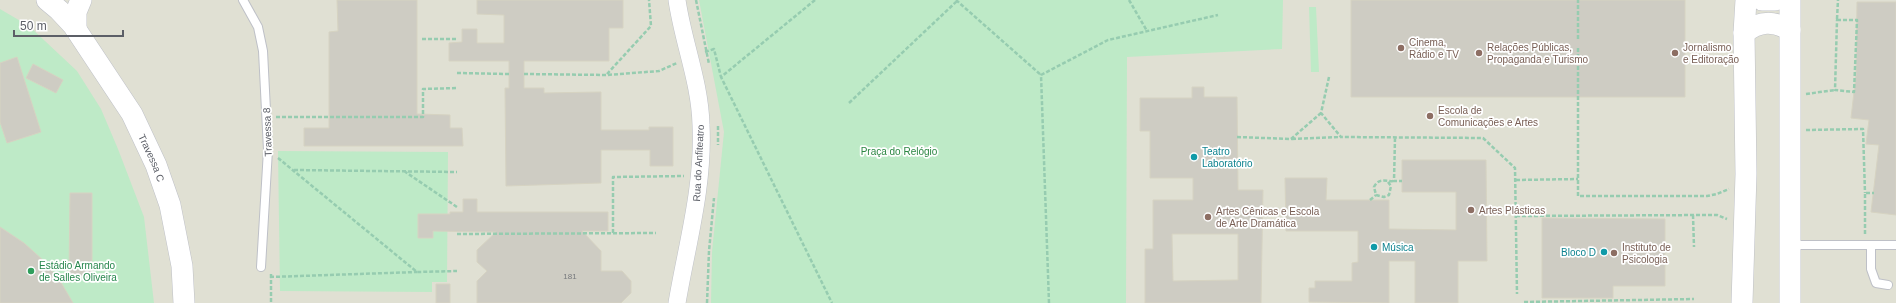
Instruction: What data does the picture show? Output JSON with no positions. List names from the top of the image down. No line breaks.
{"streets":{"street":["Travessa C","Rua do Anfiteatro"],"lane":["Travessa 8"]},"parks":["Praça do Relógio"],"places":["Cinema, Rádio e TV","Relações Públicas, Propaganda e Turismo","Jornalismo e Editoração","Escola de Comunicações e Artes","Teatro Laboratório","Artes Plásticas","Artes Cênicas e Escola de Arte Dramática","Música","Bloco D","Instituto de Psicologia","Estádio Armando de Salles Oliveira"],"house_numbers":["181"],"scale_bar":"50 m"}
